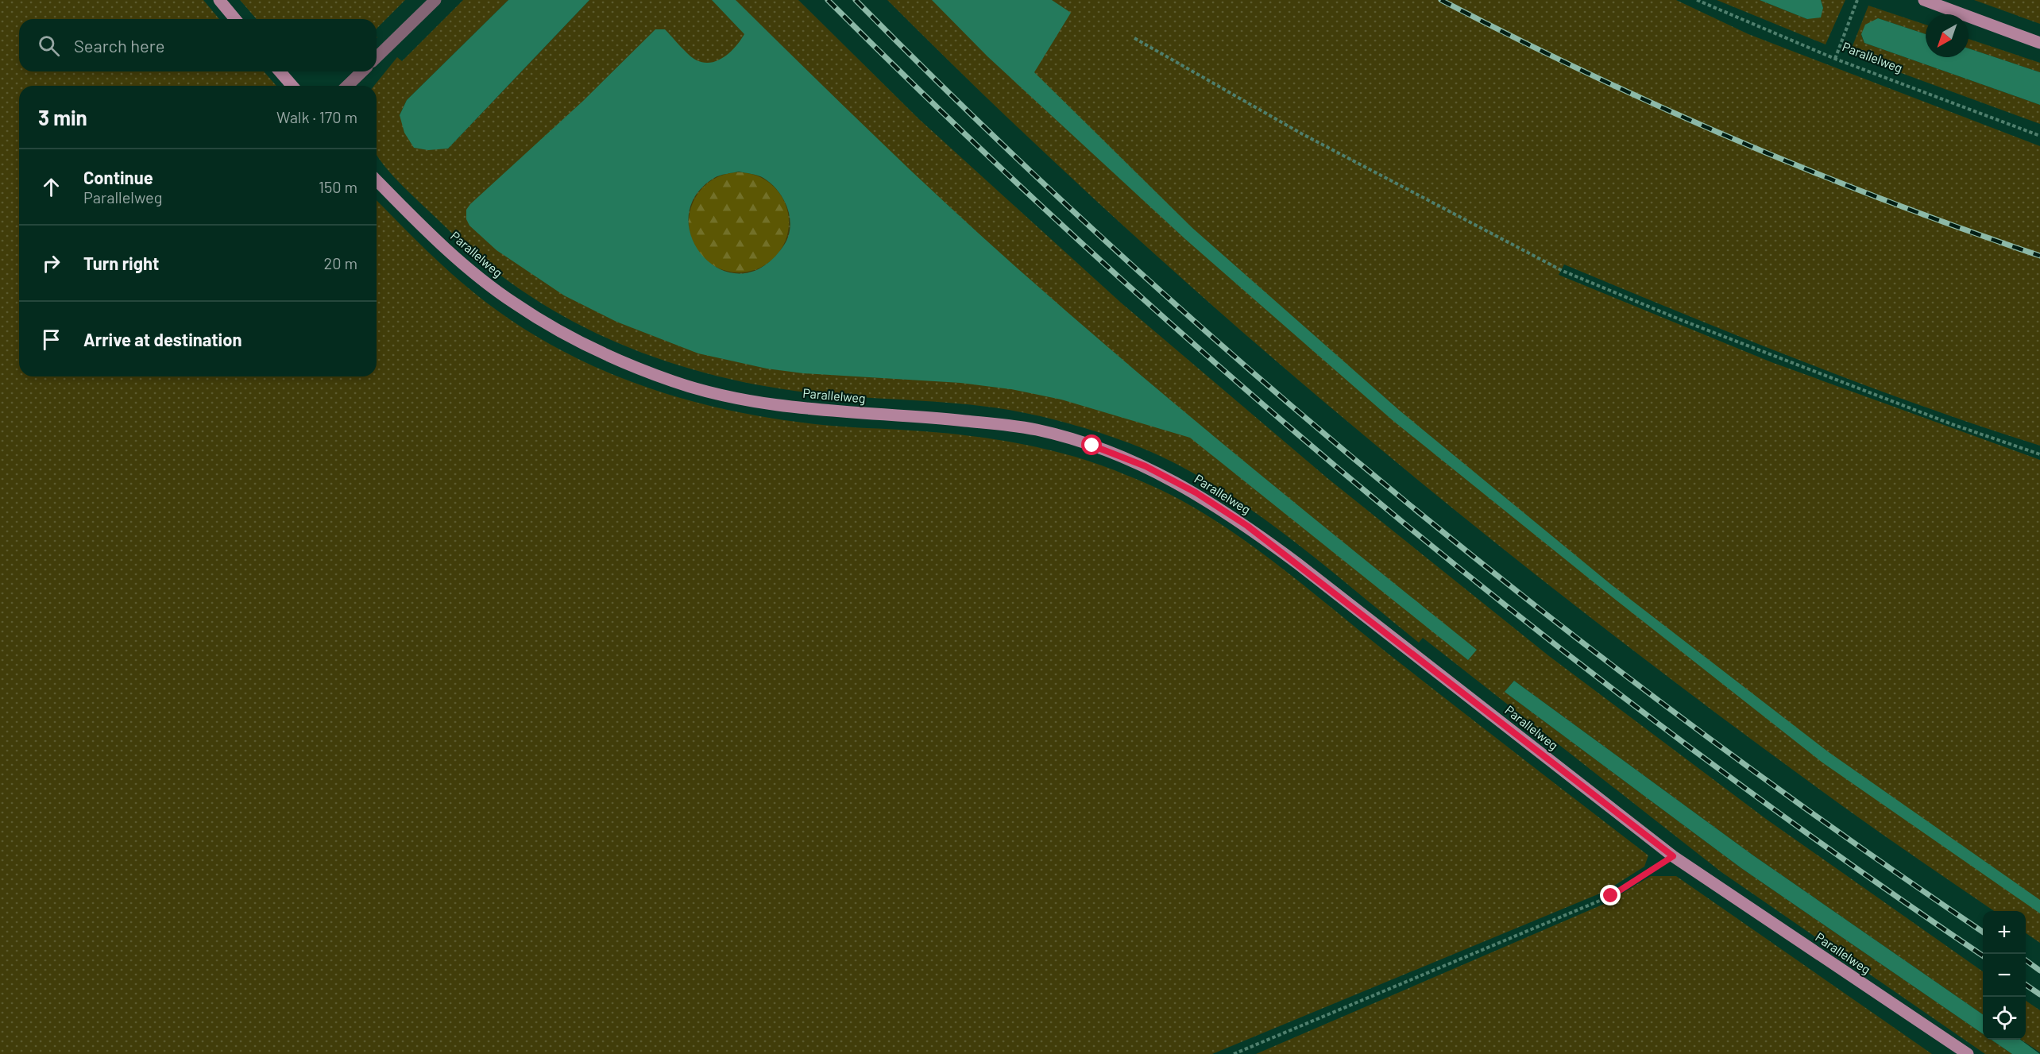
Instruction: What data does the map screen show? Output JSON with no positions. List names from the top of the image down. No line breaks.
{"streets":{"street":["Parallelweg"]},"north":"bottom left","page":{"search":"Search here","heading":["3 min","Walk · 170 m"],"list":[["Continue","Parallelweg","150 m"],["Turn right","20 m"],"Arrive at destination"],"map_buttons":["+","−"]}}
